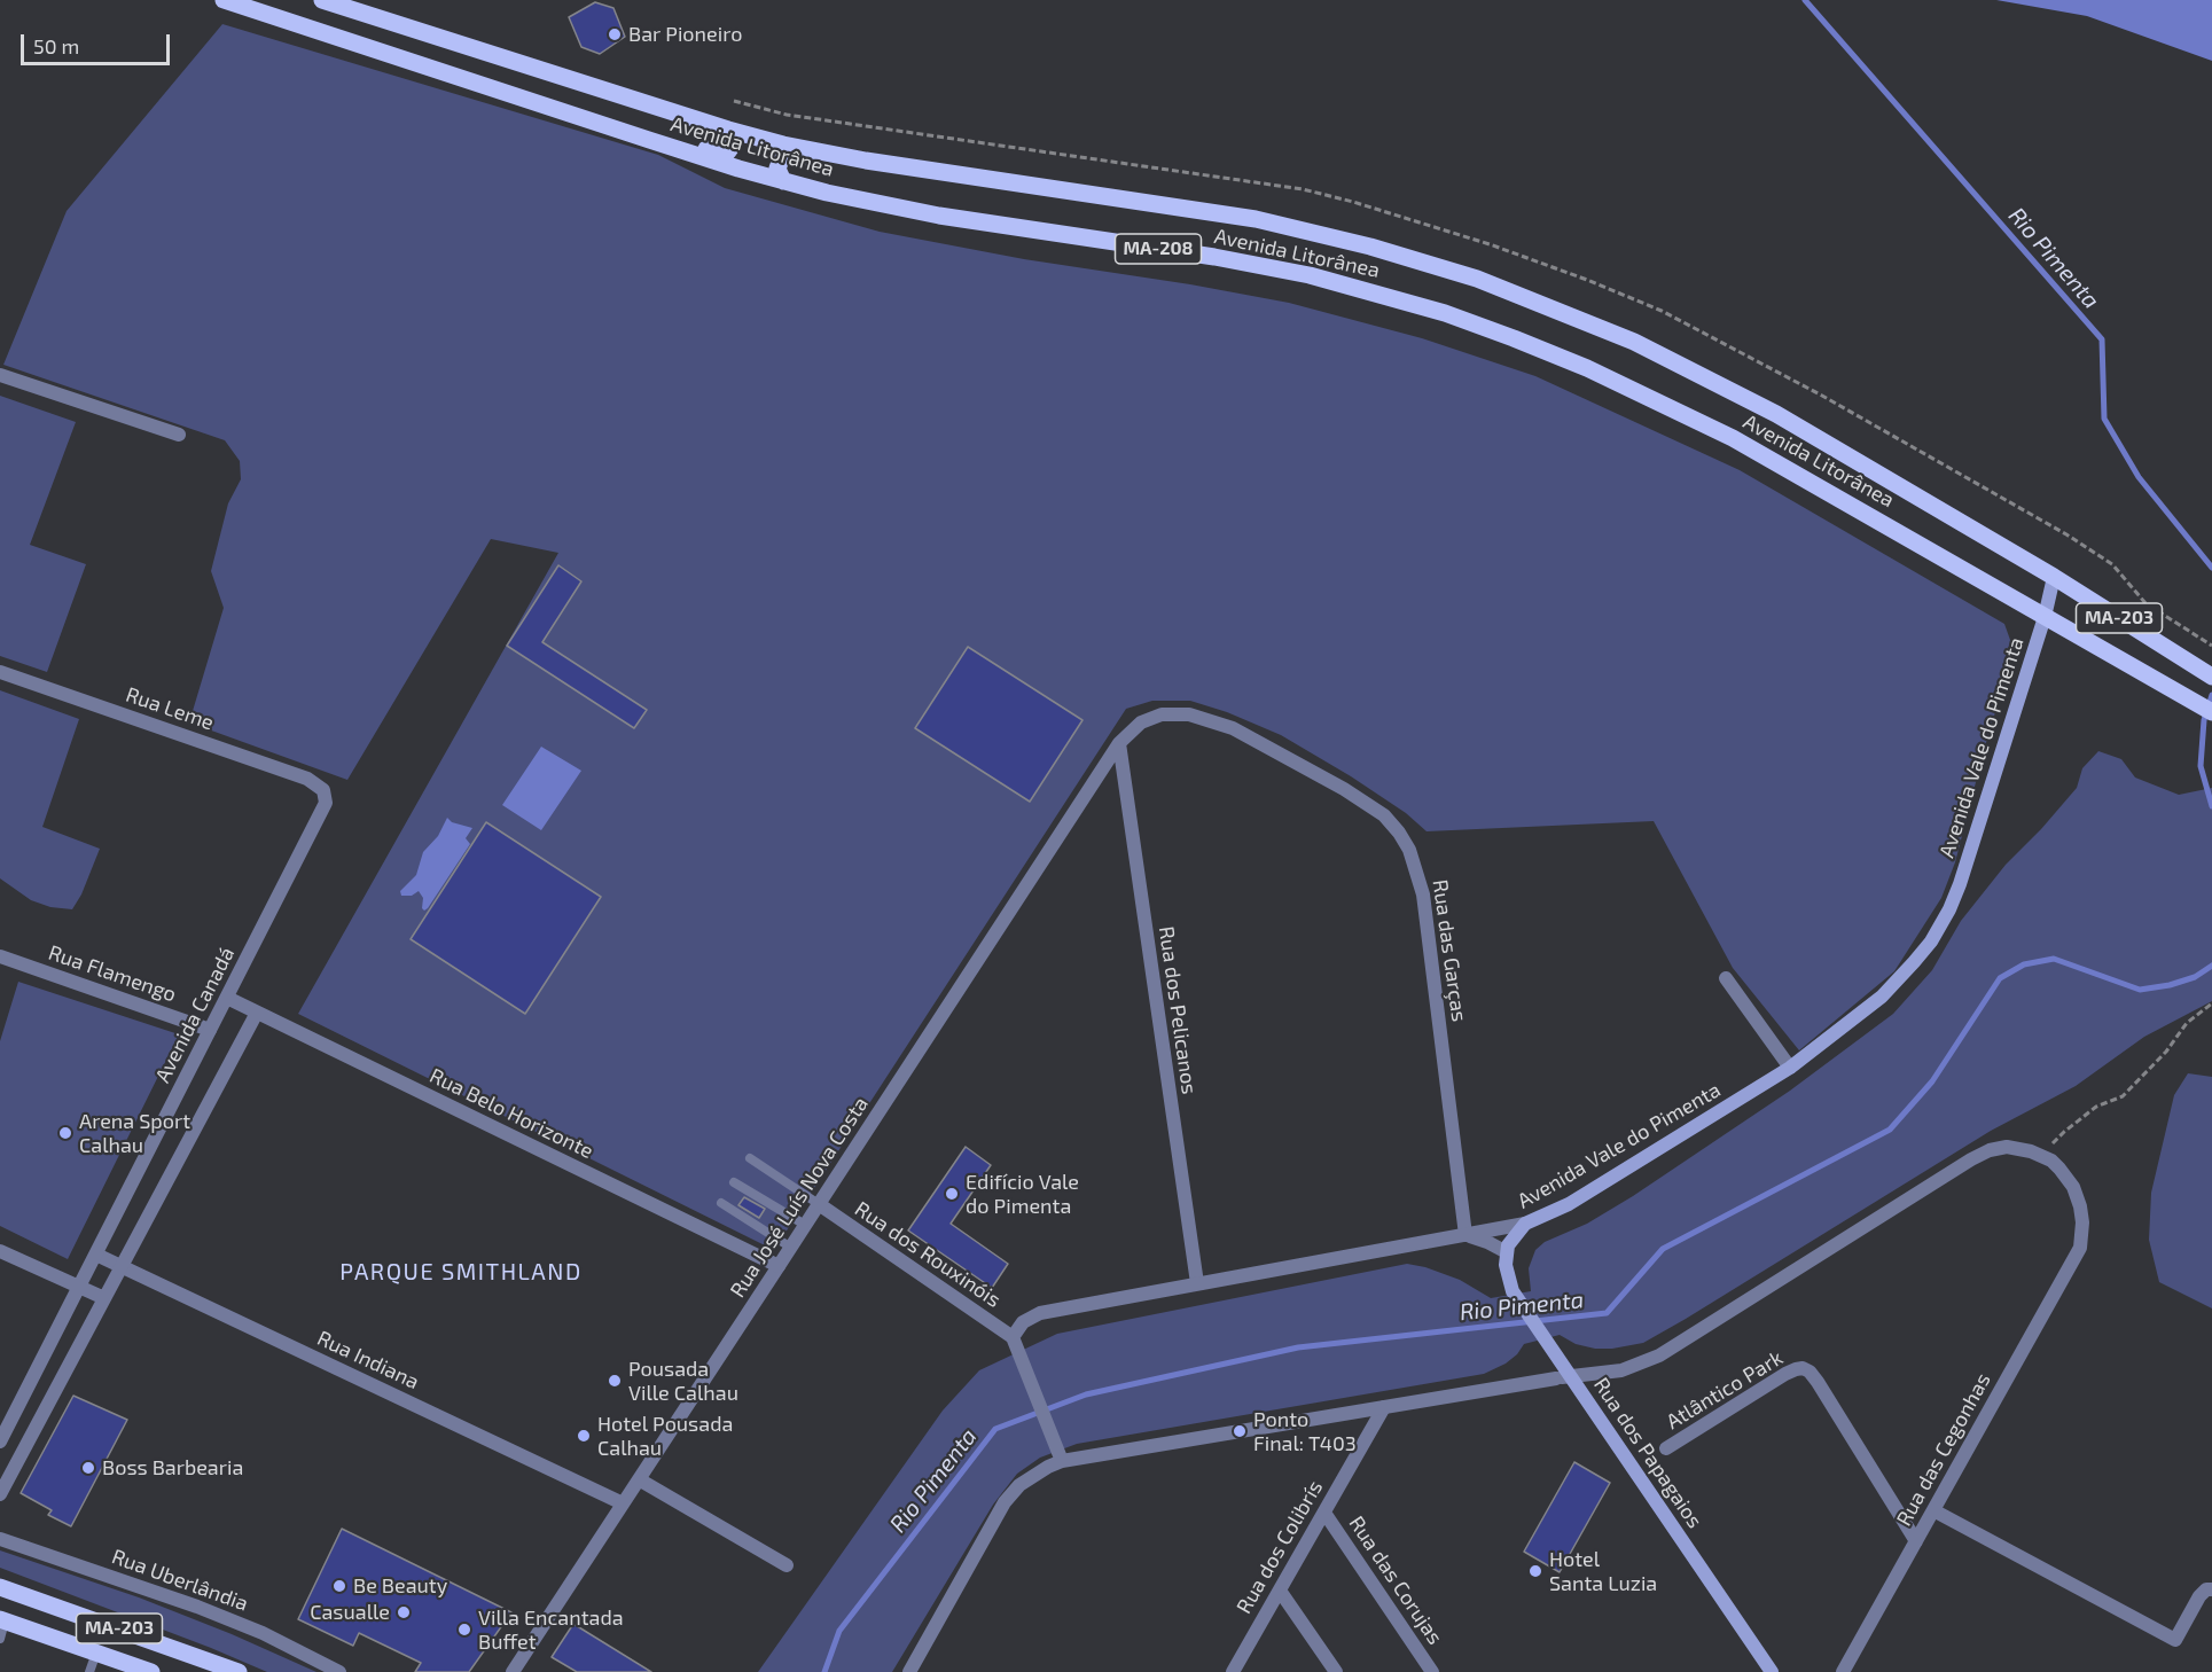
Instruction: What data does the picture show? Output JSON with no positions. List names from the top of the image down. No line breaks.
{"streets":{"main road":["Avenida Litorânea","MA-208","MA-203","Avenida Vale do Pimenta","Rua dos Papagaios"],"street":["Rua Leme","Rua das Garças","Rua Flamengo","Rua dos Pelicanos","Avenida Canadá","Rua Belo Horizonte","Rua José Luís Nova Costa","Rua dos Rouxinóis","Rua Indiana","Atlântico Park","Rua das Cegonhas","Rua dos Colibrís","Rua Uberlândia","Rua das Corujas"]},"crossings":[["Avenida Litorânea","Avenida Vale do Pimenta"],["Rua Leme","Avenida Canadá"],["Avenida Vale do Pimenta","Rua dos Papagaios"],["Rua das Garças","Rua dos Pelicanos"],["Rua das Garças","Rua José Luís Nova Costa"],["Rua Flamengo","Avenida Canadá"],["Rua dos Pelicanos","Rua José Luís Nova Costa"],["Avenida Canadá","Rua Belo Horizonte"],["Avenida Canadá","Rua Indiana"],["Rua Belo Horizonte","Rua José Luís Nova Costa"],["Rua José Luís Nova Costa","Rua dos Rouxinóis"],["Rua José Luís Nova Costa","Rua Indiana"],["Atlântico Park","Rua das Cegonhas"],["Rua dos Colibrís","Rua das Corujas"]],"districts":["PARQUE SMITHLAND"],"water":["Rio Pimenta"],"places":["Bar Pioneiro","Arena Sport Calhau","Edifício Vale do Pimenta","Pousada Ville Calhau","Ponto Final: T403","Hotel Pousada Calhau","Boss Barbearia","Hotel Santa Luzia","Be Beauty","Casualle","Villa Encantada Buffet"],"scale_bar":"50 m"}
